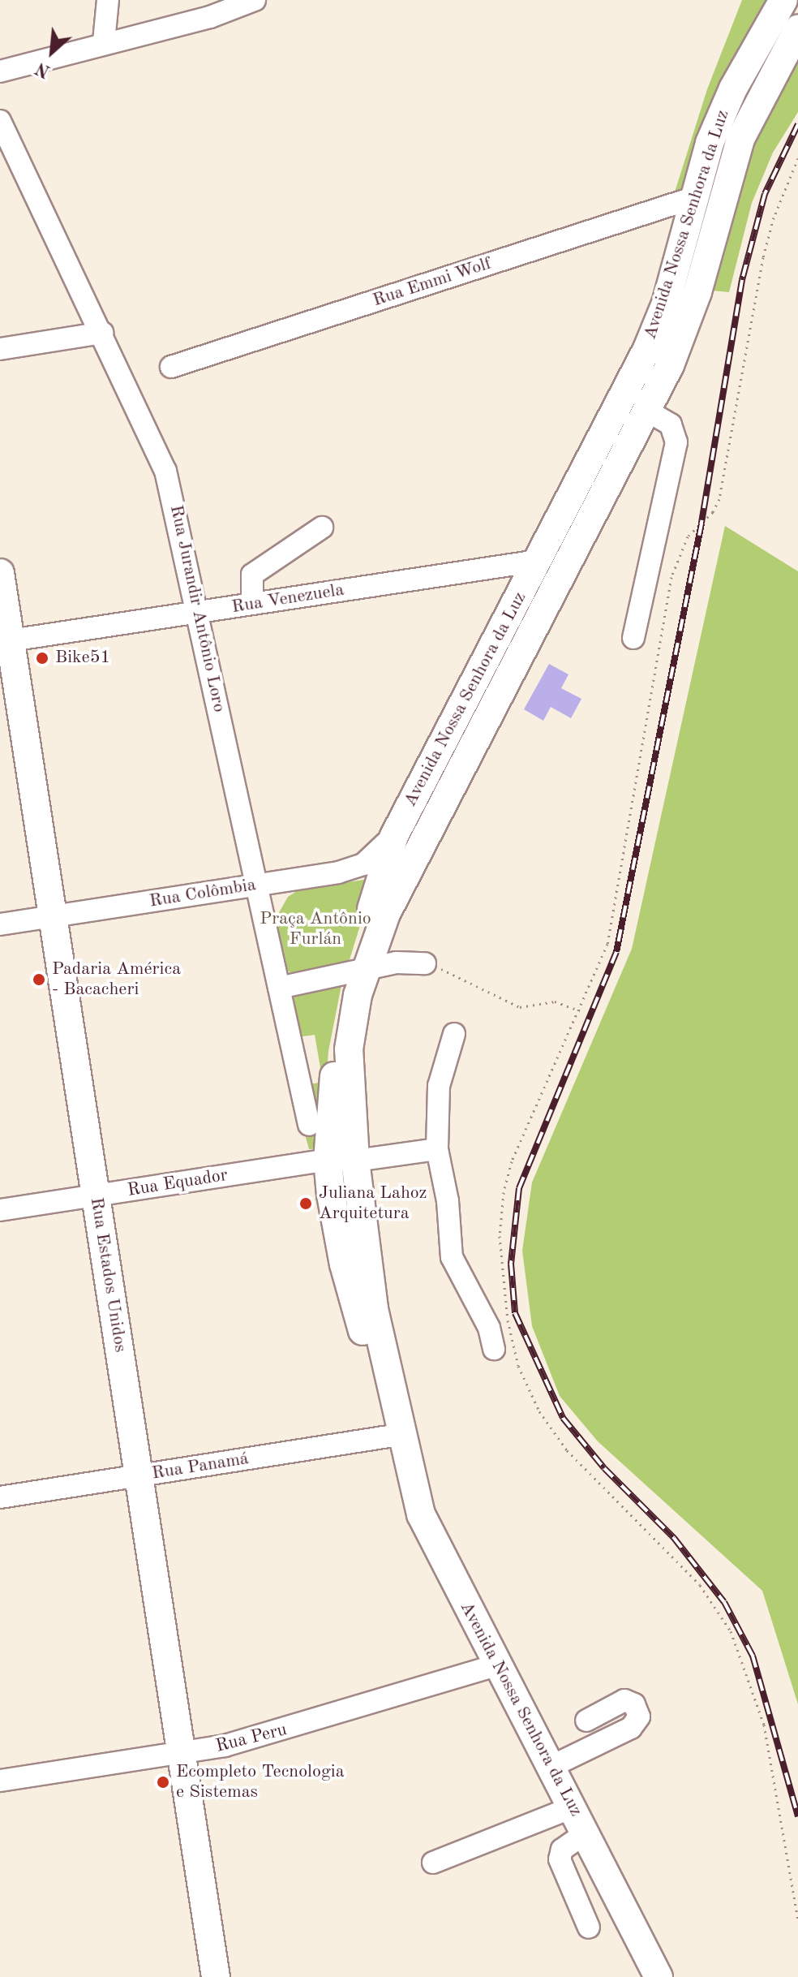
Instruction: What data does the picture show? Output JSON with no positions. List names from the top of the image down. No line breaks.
{"streets":{"main road":["Avenida Nossa Senhora da Luz","Rua Estados Unidos"],"street":["Rua Emmi Wolf","Rua Venezuela","Rua Jurandir Antônio Loro","Rua Colômbia","Rua Equador","Rua Panamá","Rua Peru"]},"crossings":[["Avenida Nossa Senhora da Luz","Rua Emmi Wolf"],["Avenida Nossa Senhora da Luz","Rua Venezuela"],["Avenida Nossa Senhora da Luz","Rua Colômbia"],["Avenida Nossa Senhora da Luz","Rua Equador"],["Avenida Nossa Senhora da Luz","Rua Panamá"],["Avenida Nossa Senhora da Luz","Rua Peru"],["Rua Venezuela","Rua Jurandir Antônio Loro"],["Rua Venezuela","Rua Estados Unidos"],["Rua Jurandir Antônio Loro","Rua Colômbia"],["Rua Colômbia","Rua Estados Unidos"],["Rua Equador","Rua Estados Unidos"],["Rua Estados Unidos","Rua Panamá"],["Rua Estados Unidos","Rua Peru"]],"parks":["Praça Antônio Furlán"],"places":["Bike51","Padaria América - Bacacheri","Juliana Lahoz Arquitetura","Ecompleto Tecnologia e Sistemas"],"north":"bottom left"}
